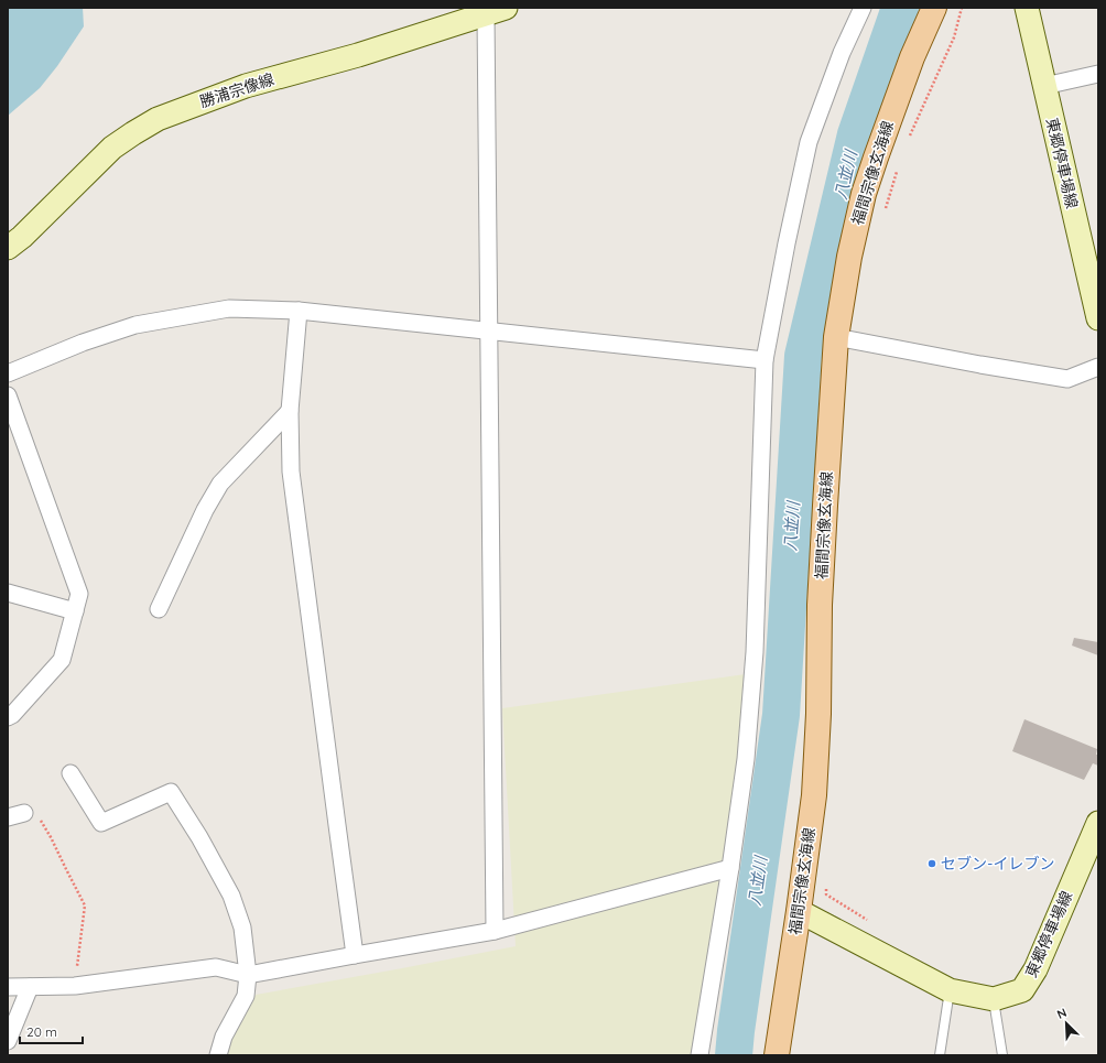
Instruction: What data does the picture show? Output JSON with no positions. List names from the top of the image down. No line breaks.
{"streets":{"main road":["勝浦宗像線","東郷停車場線","福間宗像玄海線"]},"crossings":[["東郷停車場線","福間宗像玄海線"]],"water":["八並川"],"places":["セブン-イレブン"],"scale_bar":"20 m","north":"top left"}
